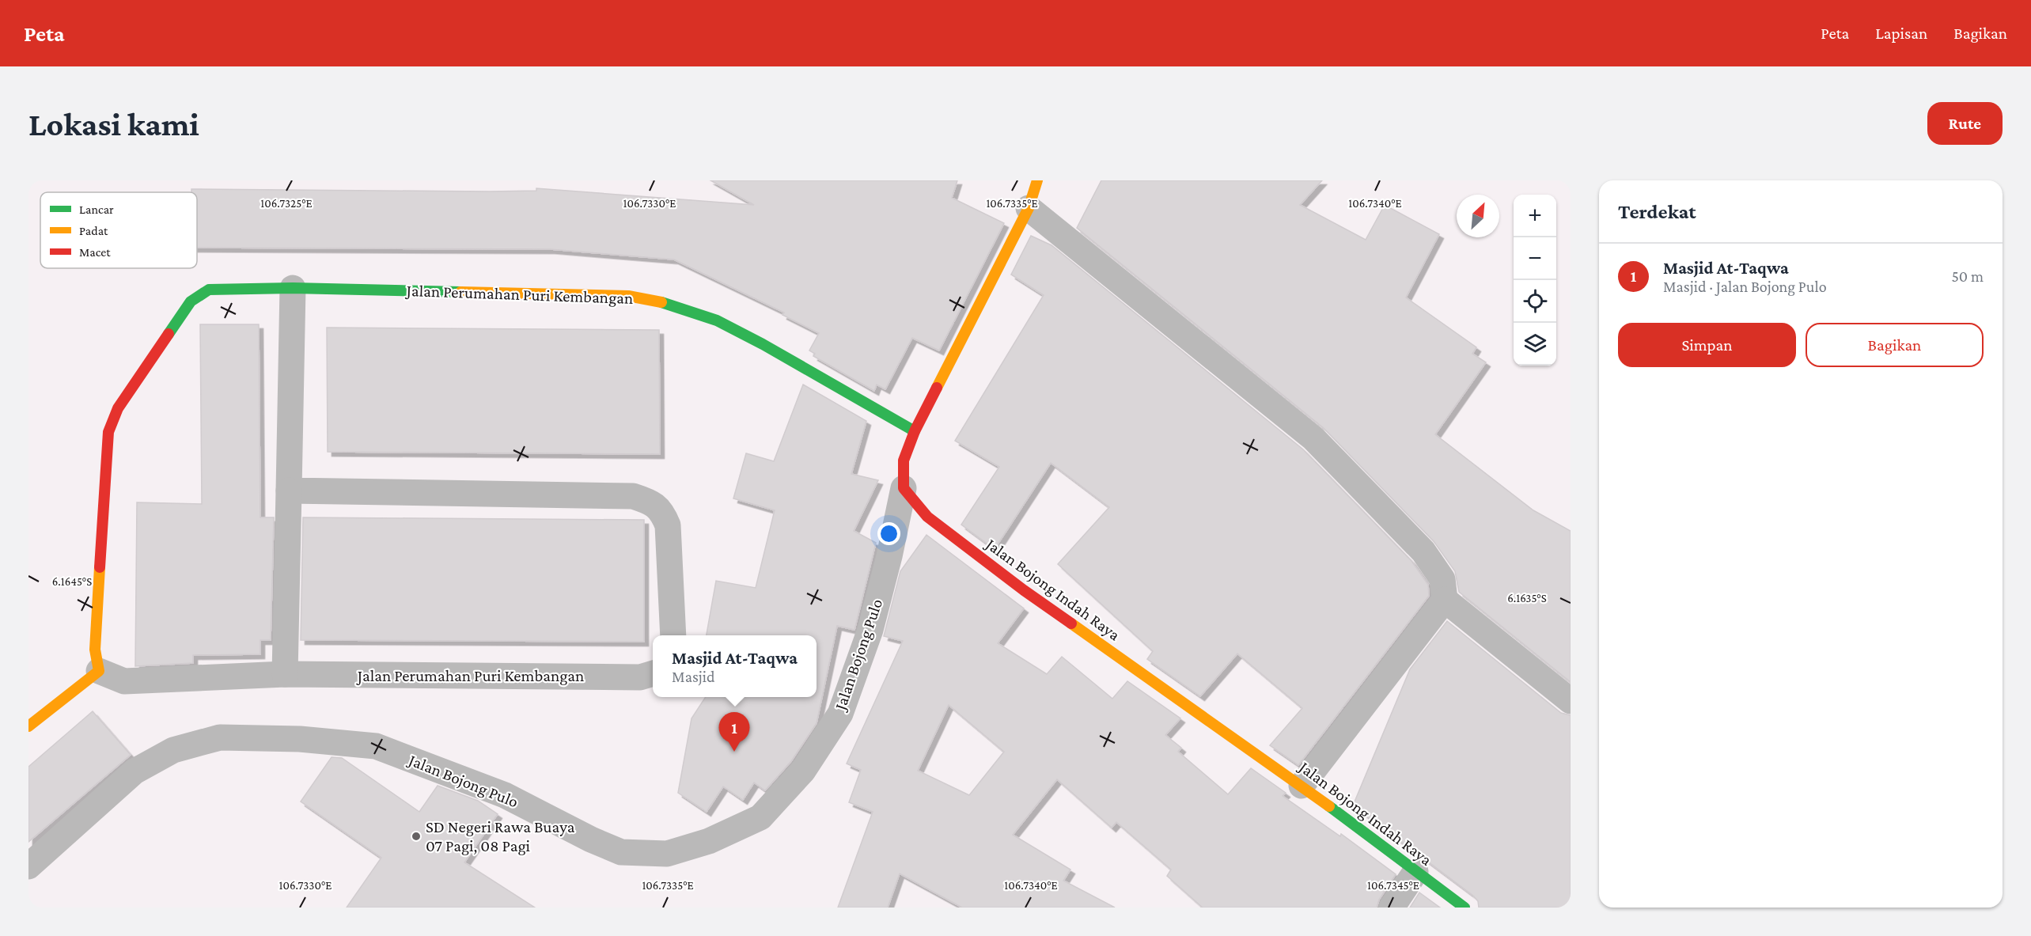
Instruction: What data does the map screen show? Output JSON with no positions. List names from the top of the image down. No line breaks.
{"streets":{"street":["Jalan Perumahan Puri Kembangan","Jalan Bojong Indah Raya","Jalan Bojong Pulo"]},"crossings":[["Jalan Bojong Indah Raya","Jalan Bojong Pulo"]],"places":["SD Negeri Rawa Buaya 07 Pagi, 08 Pagi"],"legend":["Lancar","Padat","Macet"],"north":"top right","page":{"header":"Peta","nav":["Peta","Lapisan","Bagikan"],"buttons":["Rute",["Simpan","Bagikan"]],"title":"Lokasi kami","heading":"Terdekat","map_buttons":["+","−"],"list":[{"mark":"1","name":"Masjid At-Taqwa","note":"Masjid · Jalan Bojong Pulo","value":"50 m"}],"popup":["Masjid At-Taqwa","Masjid"],"pins":"1"},"coordinates":["106.7325°E","106.7330°E","106.7335°E","106.7340°E","6.1645°S","6.1635°S","106.7345°E"]}
